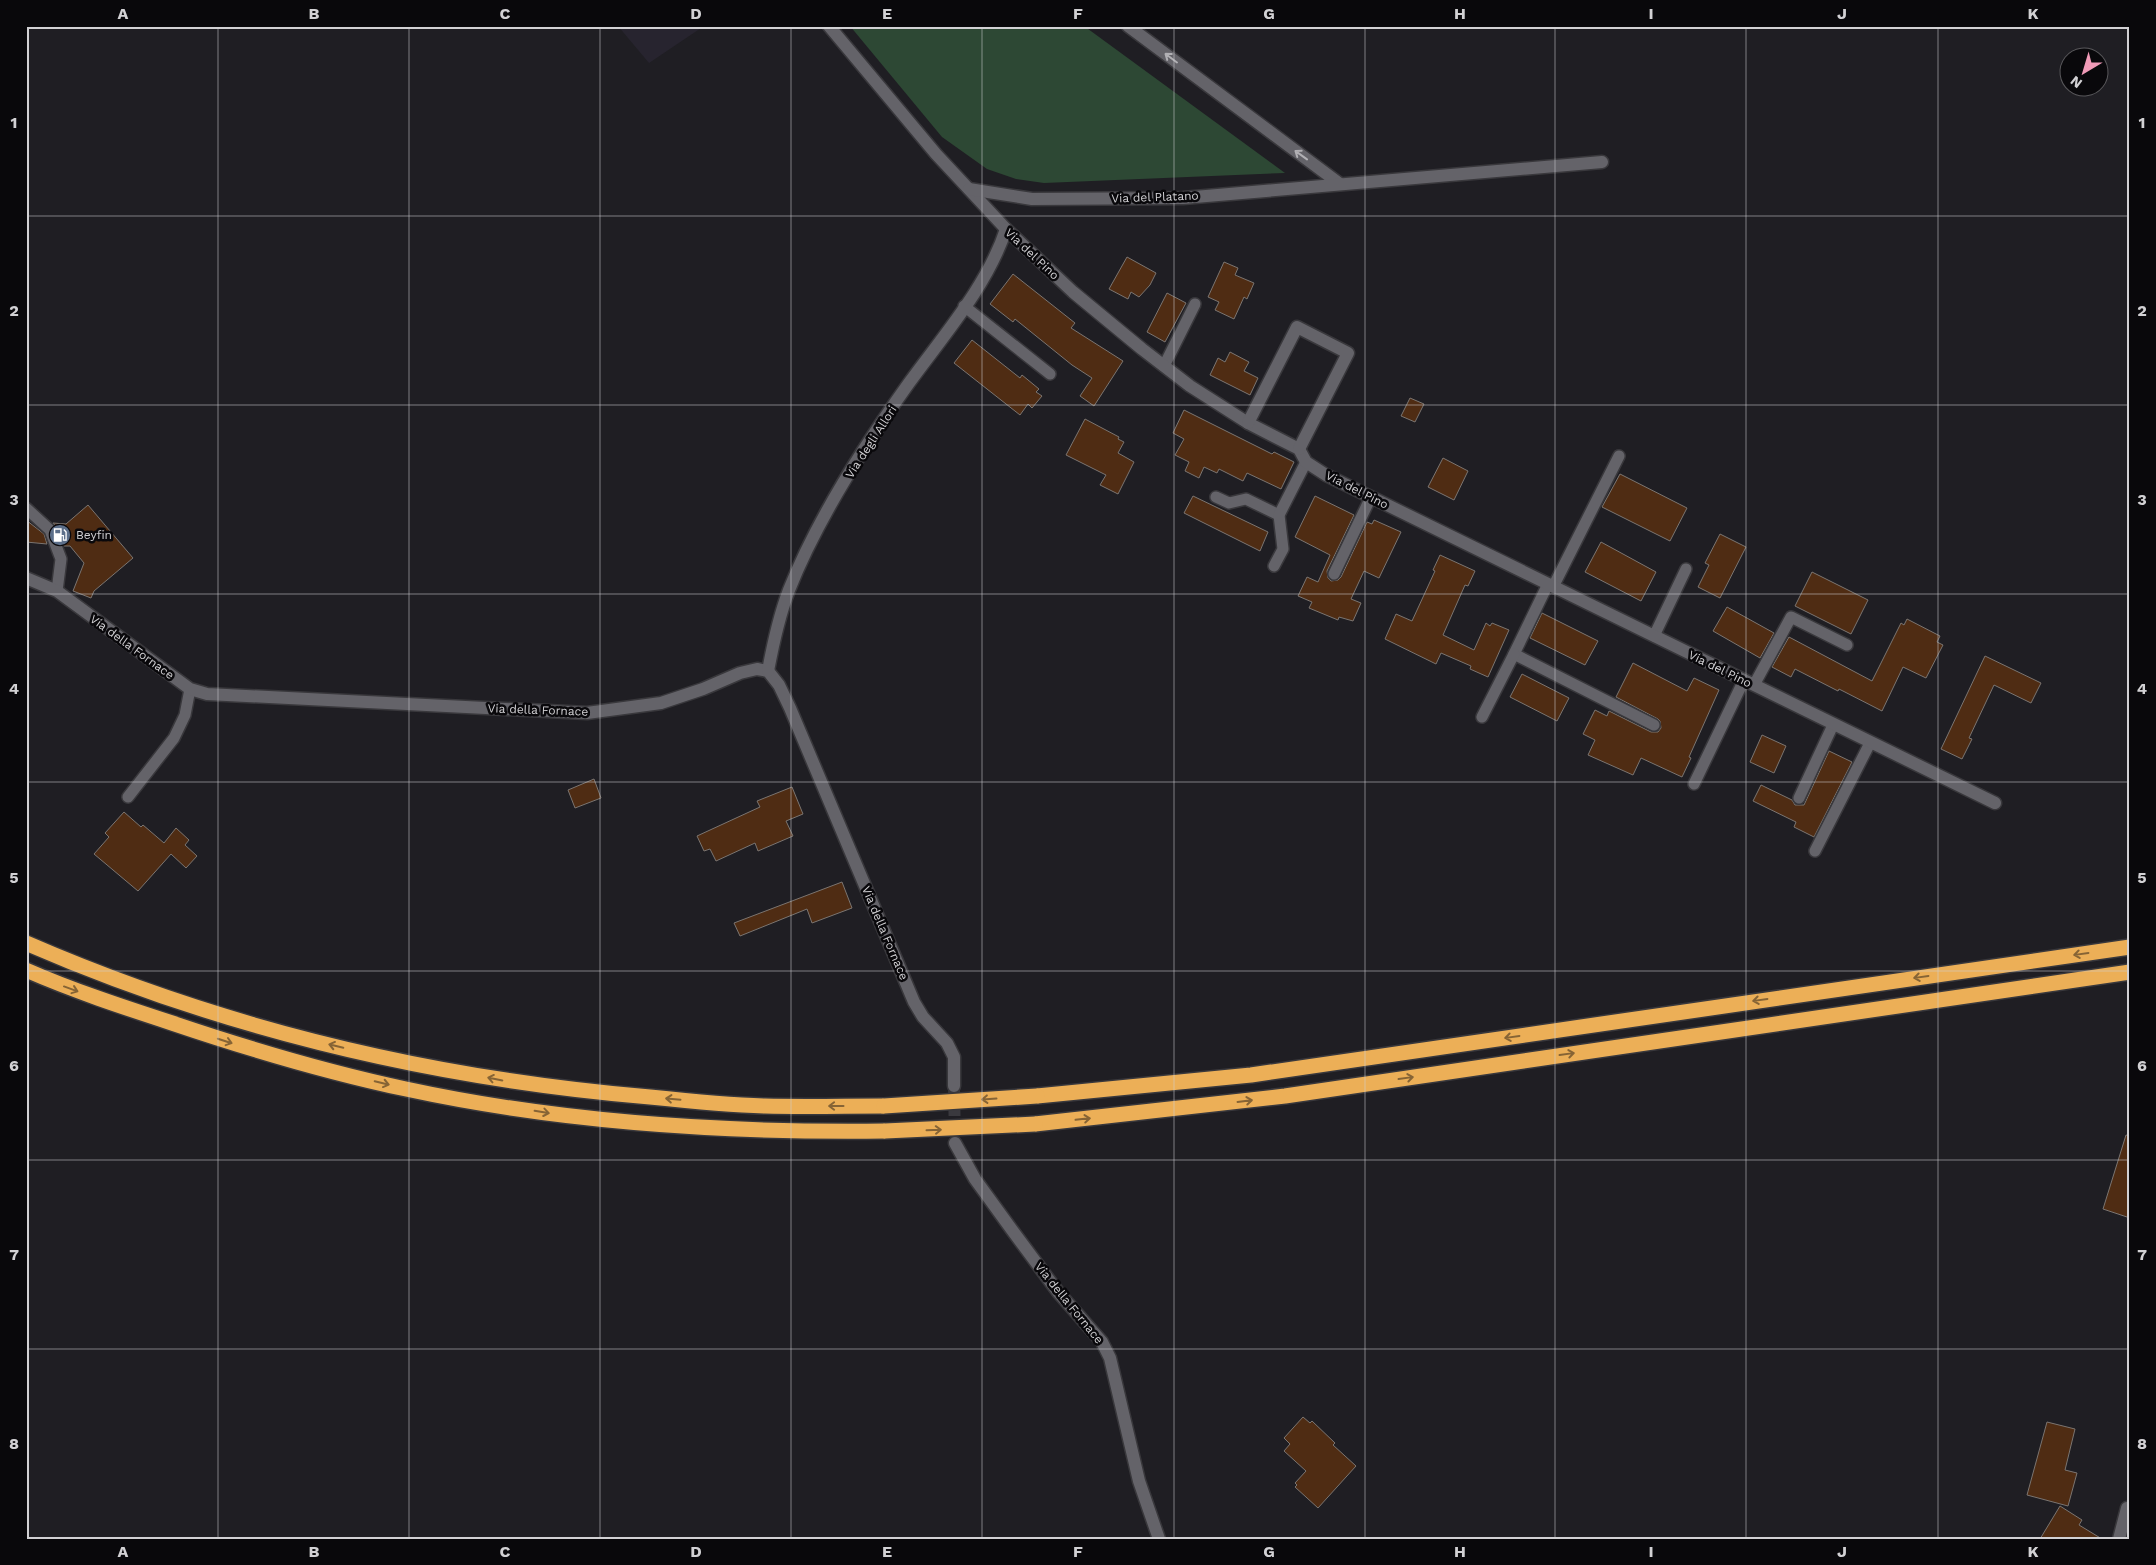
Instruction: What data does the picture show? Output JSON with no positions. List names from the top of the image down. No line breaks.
{"streets":{"street":["Via del Platano","Via del Pino","Via degli Allori","Via della Fornace"]},"crossings":[["Via del Platano","Via del Pino"],["Via del Pino","Via degli Allori"],["Via degli Allori","Via della Fornace"]],"places":{"fuel station":["Beyfin"]},"north":"bottom left","grid":{"columns":["A","B","C","D","E","F","G","H","I","J","K"],"rows":["1","2","3","4","5","6","7","8"]}}
